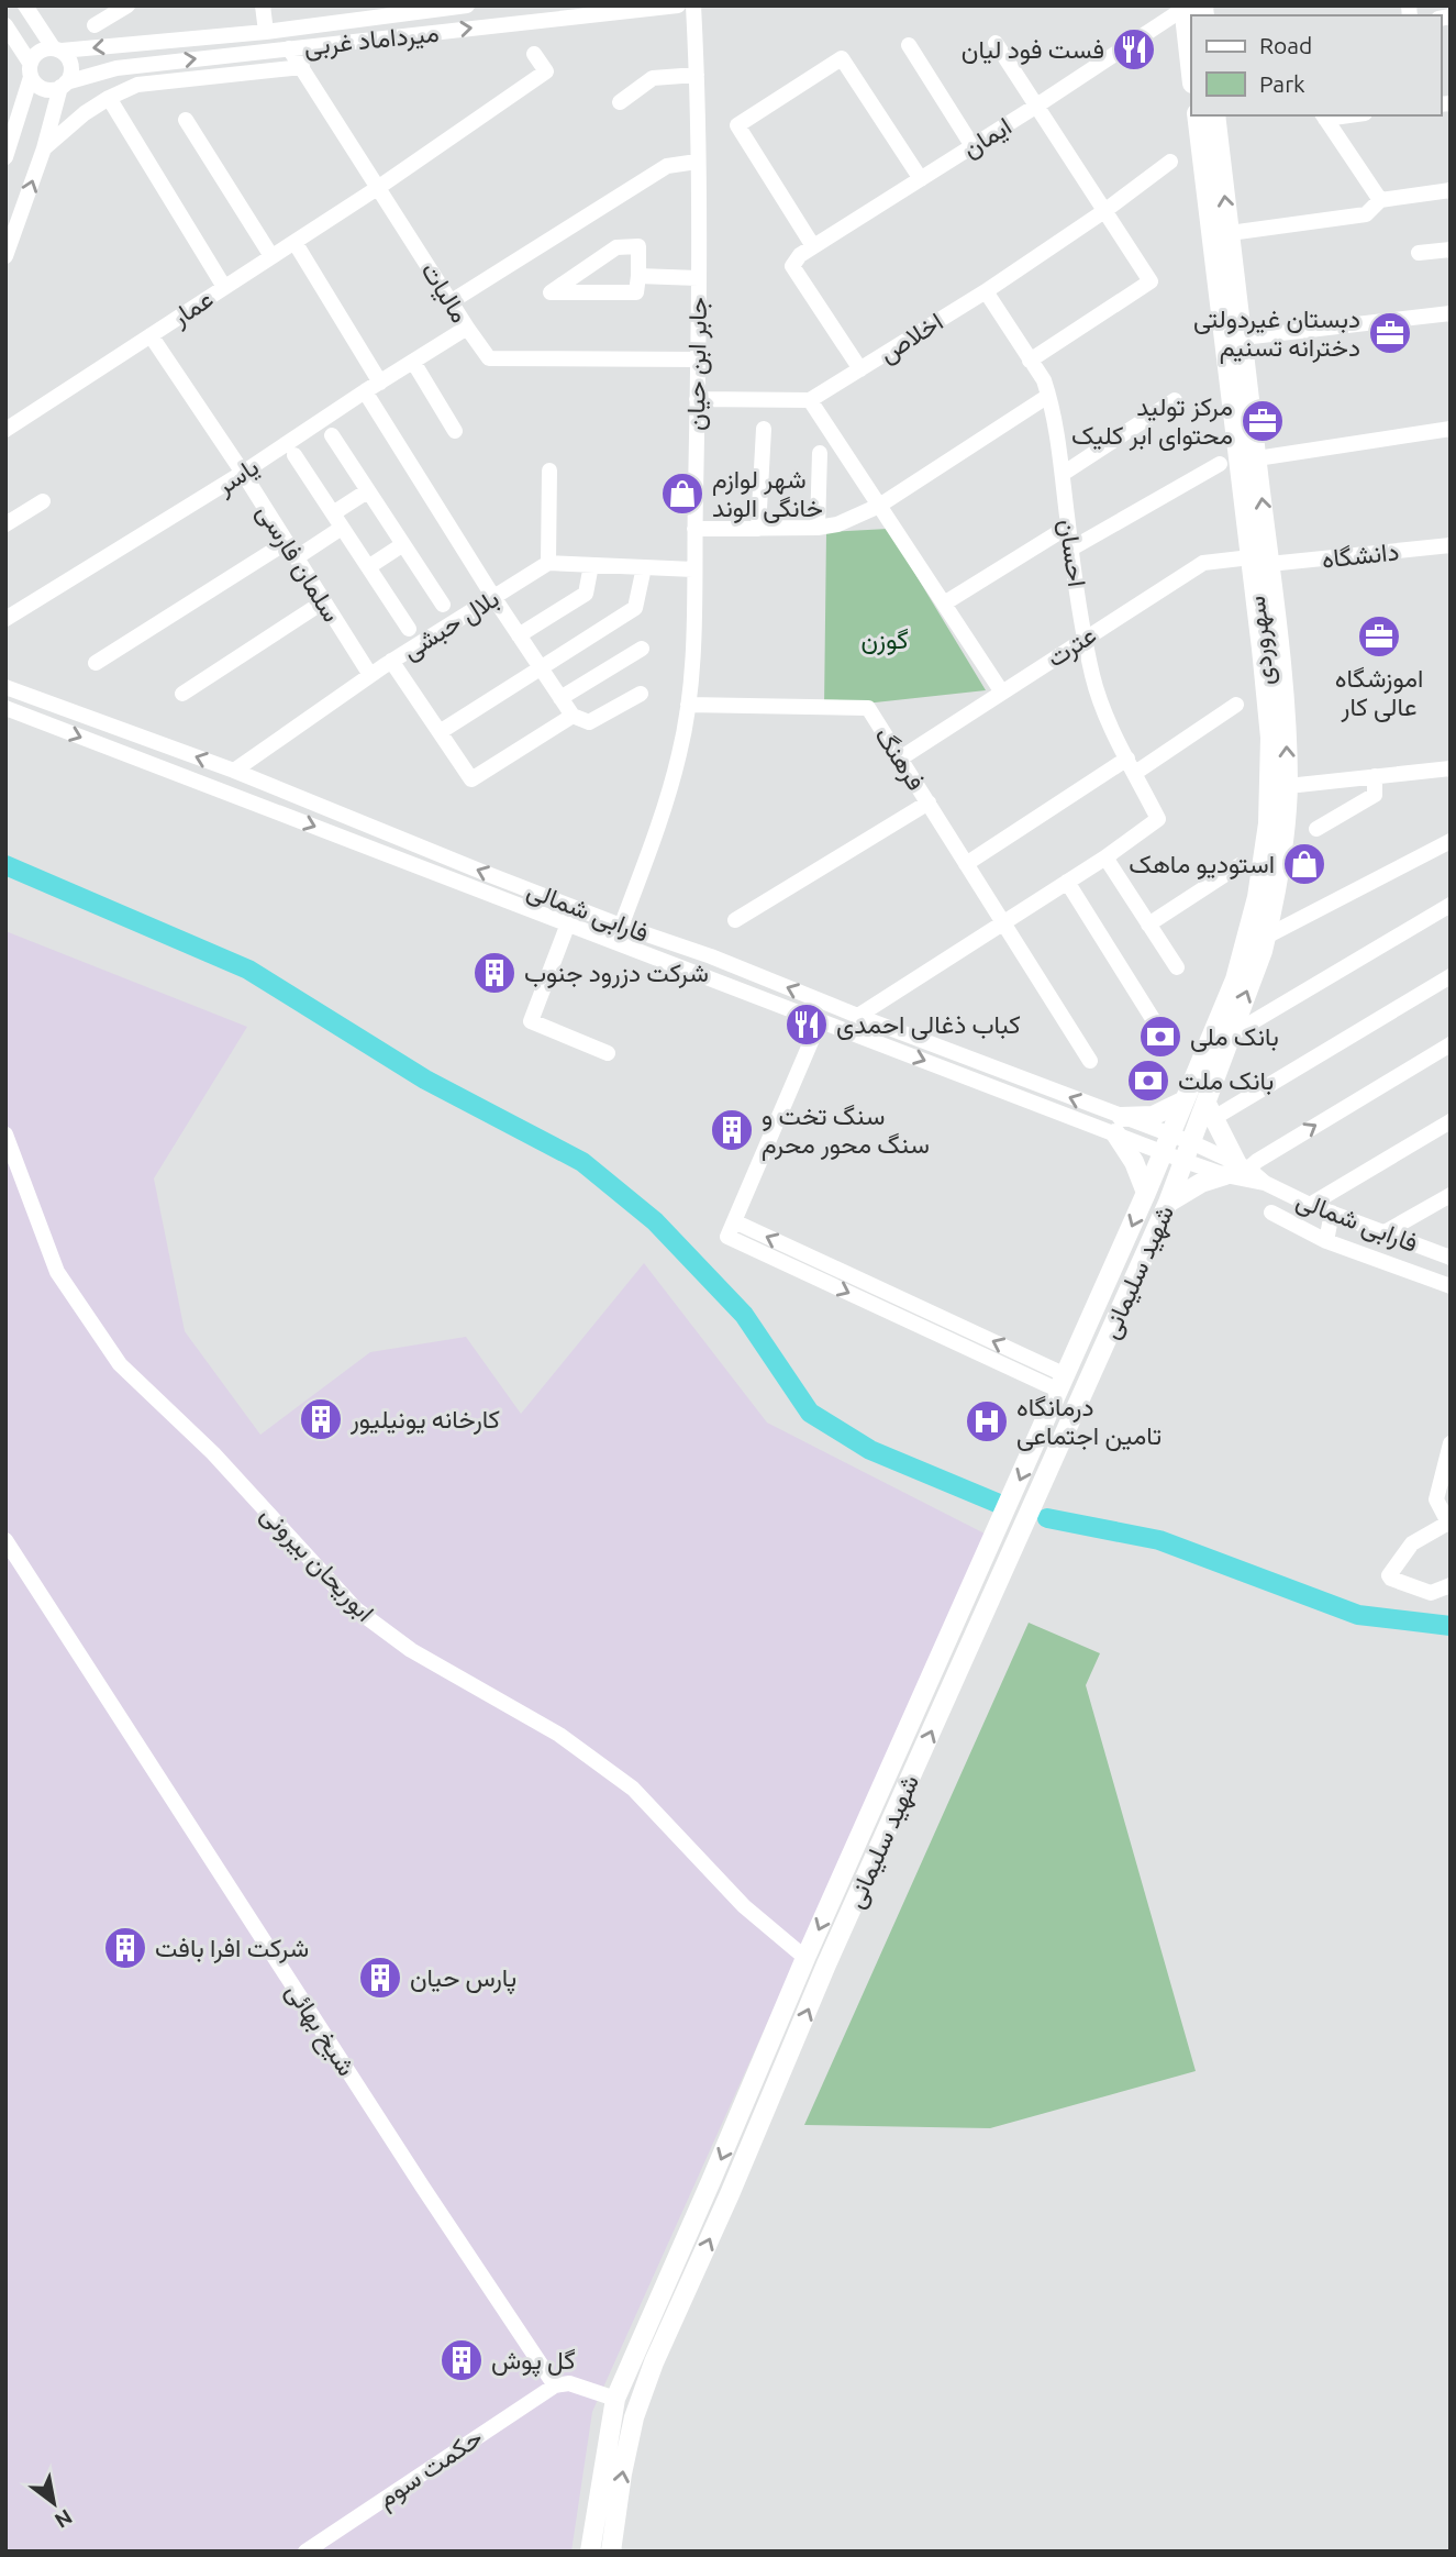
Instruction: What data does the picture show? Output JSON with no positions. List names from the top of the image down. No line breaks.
{"streets":{"main road":["سهروردی","شهید سلیمانی"],"street":["میرداماد غربی","ایمان","مالیات","عمار","اخلاص","جابر ابن حیان","یاسر","احسان","دانشگاه","سلمان فارسی","بلال حبشی","عترت","فرهنگ","فارابی شمالی","ابوریحان بیرونی","شیخ بهائی","حکمت سوم"]},"crossings":[["میرداماد غربی","مالیات"],["ایمان","اخلاص"],["مالیات","عمار"],["مالیات","جابر ابن حیان"],["مالیات","یاسر"],["عمار","سلمان فارسی"],["اخلاص","احسان"],["جابر ابن حیان","فرهنگ"],["جابر ابن حیان","فارابی شمالی"],["یاسر","سلمان فارسی"],["احسان","عترت"],["دانشگاه","سهروردی"],["سلمان فارسی","بلال حبشی"],["بلال حبشی","فارابی شمالی"],["سهروردی","عترت"],["سهروردی","فارابی شمالی"],["سهروردی","شهید سلیمانی"],["عترت","فرهنگ"],["فارابی شمالی","شهید سلیمانی"],["شهید سلیمانی","ابوریحان بیرونی"],["شیخ بهائی","حکمت سوم"]],"parks":["گوزن"],"places":{"restaurant":["فست فود لیان","کباب ذغالی احمدی"],"office":["دبستان غیردولتی دخترانه تسنیم","مرکز تولید محتوای ابر کلیک","اموزشگاه عالی کار"],"shop":["شهر لوازم خانگی الوند","استودیو ماهک"],"building":["شرکت دزرود جنوب","سنگ تخت و سنگ محور محرم","کارخانه یونیلیور","شرکت افرا بافت","پارس حیان","گل پوش"],"bank":["بانک ملی","بانک ملت"],"hospital":["درمانگاه تامین اجتماعی"]},"legend":["Road","Park"],"north":"bottom right"}
